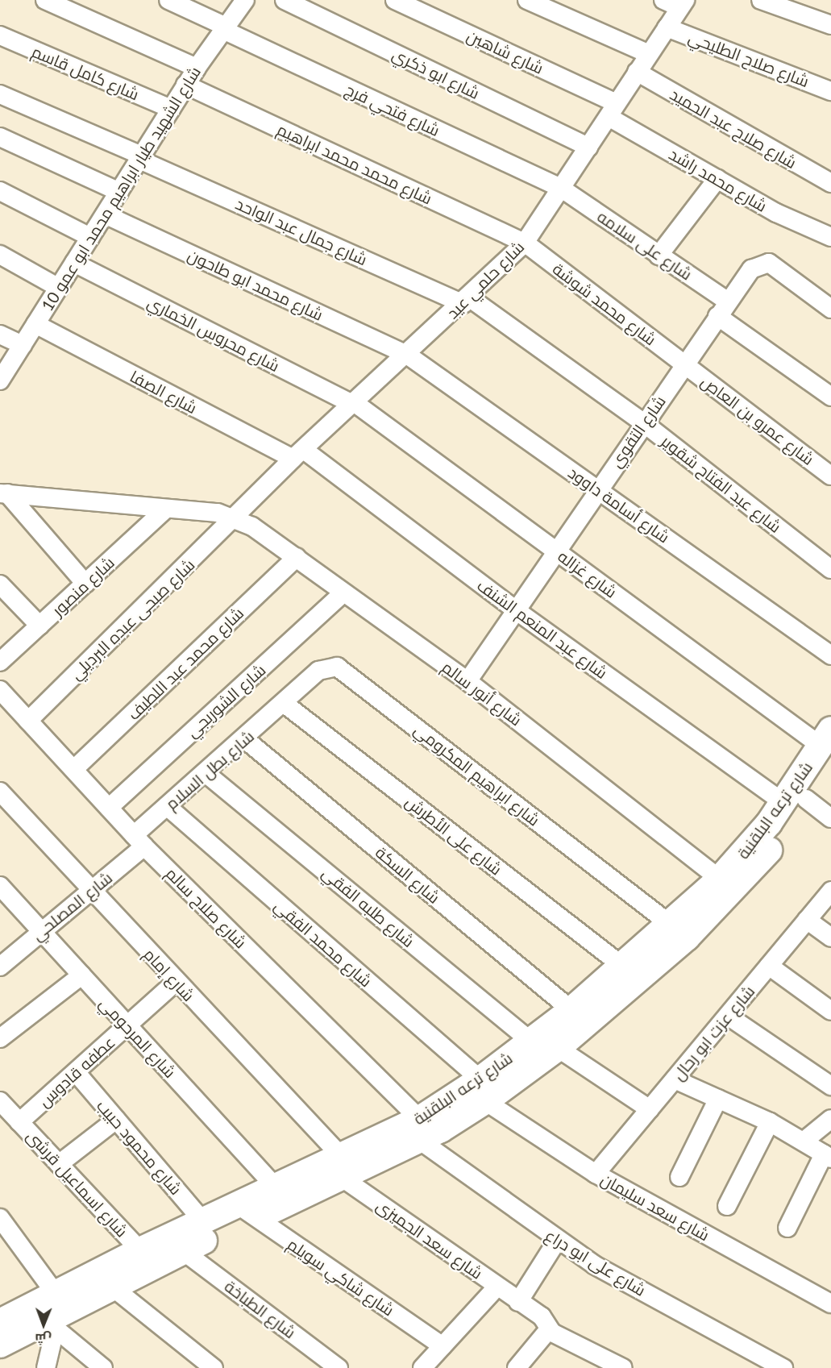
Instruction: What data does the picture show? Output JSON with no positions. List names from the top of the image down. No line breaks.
{"streets":{"street":["شارع شاهين","شارع صلاح الطليحي","شارع كامل قاسم","شارع ابو ذكري","شارع فتحي فرج","شارع صلاح عبد الحميد","شارع محمد محمد ابراهيم","شارع محمد راشد","شارع الشهيد طيار ابراهيم محمد ابو عمو 10","شارع جمال عبد الواحد","شارع على سلامه","شارع حلمي عيد","شارع محمد ابو طاحون","شارع محمد شوشة","شارع محروس الخماري","شارع الصفا","شارع عمرو بن العاص","شارع التقوي","شارع عبد الفتاح شقوير","شارع أسامة داوود","شارع غزاله","شارع منصور","شارع صبحى عبده البرديلي","شارع عبد المنعم الشنف","شارع محمد عبد اللطيف","شارع أنور سالم","شارع الشوربجي","شارع بطل السلام","شارع ابراهيم المكرومي","شارع ترعه البلقنية","شارع على الأطرش","شارع السكة","شارع المصلحي","شارع طلبه الفقي","شارع صلاح سالم","شارع محمد الفقي","شارع إمام","شارع عزت ابو رحال","شارع المرحومي","عطفه قادوس","شارع محمود حبيب","شارع اسماعيل قرشى","شارع سعد سليمان","شارع سعد الجميزى","شارع على ابو دراع","شارع شاكي سويلم","شارع الطباخة"]},"crossings":[["شارع شاهين","شارع محمد راشد"],["شارع شاهين","شارع حلمي عيد"],["شارع صلاح الطليحي","شارع حلمي عيد"],["شارع كامل قاسم","شارع الشهيد طيار ابراهيم محمد ابو عمو 10"],["شارع ابو ذكري","شارع حلمي عيد"],["شارع فتحي فرج","شارع الشهيد طيار ابراهيم محمد ابو عمو 10"],["شارع فتحي فرج","شارع على سلامه"],["شارع فتحي فرج","شارع حلمي عيد"],["شارع صلاح عبد الحميد","شارع حلمي عيد"],["شارع محمد محمد ابراهيم","شارع الشهيد طيار ابراهيم محمد ابو عمو 10"],["شارع محمد محمد ابراهيم","شارع حلمي عيد"],["شارع محمد محمد ابراهيم","شارع محمد شوشة"],["شارع محمد راشد","شارع حلمي عيد"],["شارع الشهيد طيار ابراهيم محمد ابو عمو 10","شارع جمال عبد الواحد"],["شارع الشهيد طيار ابراهيم محمد ابو عمو 10","شارع محمد ابو طاحون"],["شارع الشهيد طيار ابراهيم محمد ابو عمو 10","شارع محروس الخماري"],["شارع الشهيد طيار ابراهيم محمد ابو عمو 10","شارع الصفا"],["شارع جمال عبد الواحد","شارع حلمي عيد"],["شارع جمال عبد الواحد","شارع عبد الفتاح شقوير"],["شارع على سلامه","شارع حلمي عيد"],["شارع على سلامه","شارع التقوي"],["شارع حلمي عيد","شارع محمد ابو طاحون"],["شارع حلمي عيد","شارع محمد شوشة"],["شارع حلمي عيد","شارع محروس الخماري"],["شارع حلمي عيد","شارع الصفا"],["شارع حلمي عيد","شارع عبد الفتاح شقوير"],["شارع حلمي عيد","شارع أسامة داوود"],["شارع حلمي عيد","شارع غزاله"],["شارع حلمي عيد","شارع صبحى عبده البرديلي"],["شارع حلمي عيد","شارع عبد المنعم الشنف"],["شارع حلمي عيد","شارع أنور سالم"],["شارع محمد ابو طاحون","شارع أسامة داوود"],["شارع محمد شوشة","شارع عمرو بن العاص"],["شارع محمد شوشة","شارع التقوي"],["شارع محروس الخماري","شارع غزاله"],["شارع الصفا","شارع عبد المنعم الشنف"],["شارع عمرو بن العاص","شارع التقوي"],["شارع التقوي","شارع عبد الفتاح شقوير"],["شارع التقوي","شارع أسامة داوود"],["شارع التقوي","شارع غزاله"],["شارع التقوي","شارع عبد المنعم الشنف"],["شارع التقوي","شارع أنور سالم"],["شارع غزاله","شارع ترعه البلقنية"],["شارع صبحى عبده البرديلي","شارع أنور سالم"],["شارع صبحى عبده البرديلي","شارع صلاح سالم"],["شارع عبد المنعم الشنف","شارع ترعه البلقنية"],["شارع محمد عبد اللطيف","شارع أنور سالم"],["شارع محمد عبد اللطيف","شارع صلاح سالم"],["شارع أنور سالم","شارع الشوربجي"],["شارع أنور سالم","شارع ترعه البلقنية"],["شارع الشوربجي","شارع صلاح سالم"],["شارع بطل السلام","شارع ابراهيم المكرومي"],["شارع بطل السلام","شارع على الأطرش"],["شارع بطل السلام","شارع السكة"],["شارع بطل السلام","شارع المصلحي"],["شارع بطل السلام","شارع طلبه الفقي"],["شارع بطل السلام","شارع صلاح سالم"],["شارع بطل السلام","شارع محمد الفقي"],["شارع ابراهيم المكرومي","شارع ترعه البلقنية"],["شارع ابراهيم المكرومي","شارع على الأطرش"],["شارع ترعه البلقنية","شارع على الأطرش"],["شارع ترعه البلقنية","شارع السكة"],["شارع ترعه البلقنية","شارع طلبه الفقي"],["شارع ترعه البلقنية","شارع صلاح سالم"],["شارع ترعه البلقنية","شارع محمد الفقي"],["شارع ترعه البلقنية","شارع إمام"],["شارع ترعه البلقنية","شارع المرحومي"],["شارع ترعه البلقنية","شارع محمود حبيب"],["شارع ترعه البلقنية","شارع اسماعيل قرشى"],["شارع ترعه البلقنية","شارع سعد سليمان"],["شارع ترعه البلقنية","شارع سعد الجميزى"],["شارع ترعه البلقنية","شارع على ابو دراع"],["شارع ترعه البلقنية","شارع شاكي سويلم"],["شارع ترعه البلقنية","شارع الطباخة"],["شارع المصلحي","شارع صلاح سالم"],["شارع المصلحي","شارع إمام"],["شارع المصلحي","شارع المرحومي"],["شارع صلاح سالم","شارع على ابو دراع"],["شارع محمد الفقي","شارع سعد سليمان"],["شارع إمام","عطفه قادوس"],["شارع إمام","شارع سعد الجميزى"],["شارع عزت ابو رحال","شارع سعد سليمان"],["شارع المرحومي","عطفه قادوس"],["عطفه قادوس","شارع محمود حبيب"],["عطفه قادوس","شارع اسماعيل قرشى"]],"north":"bottom"}
